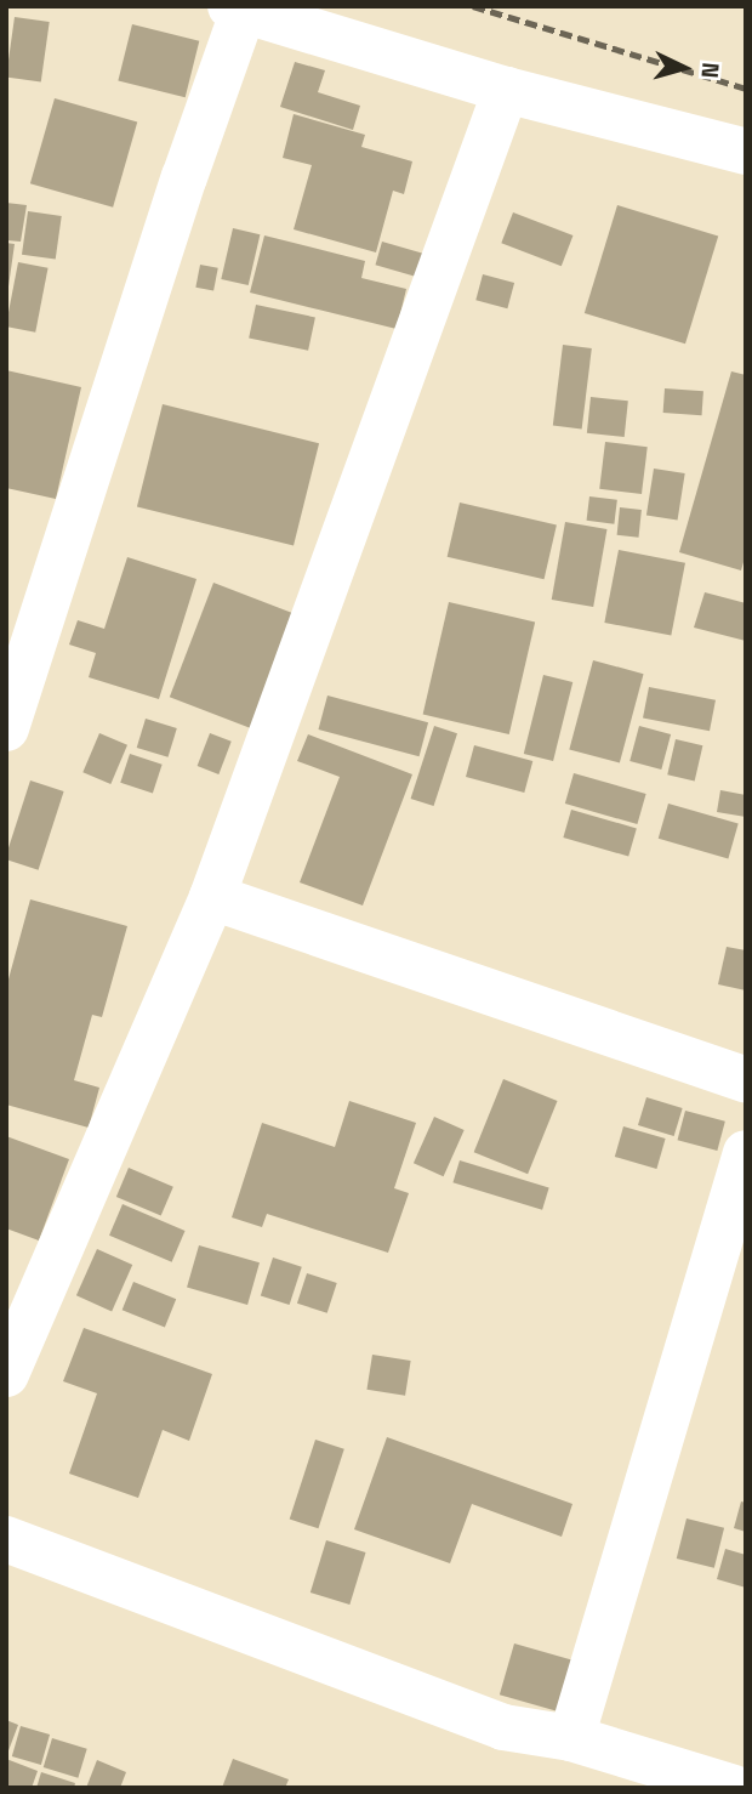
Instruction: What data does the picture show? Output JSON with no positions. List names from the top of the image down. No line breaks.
{"north":"right"}
